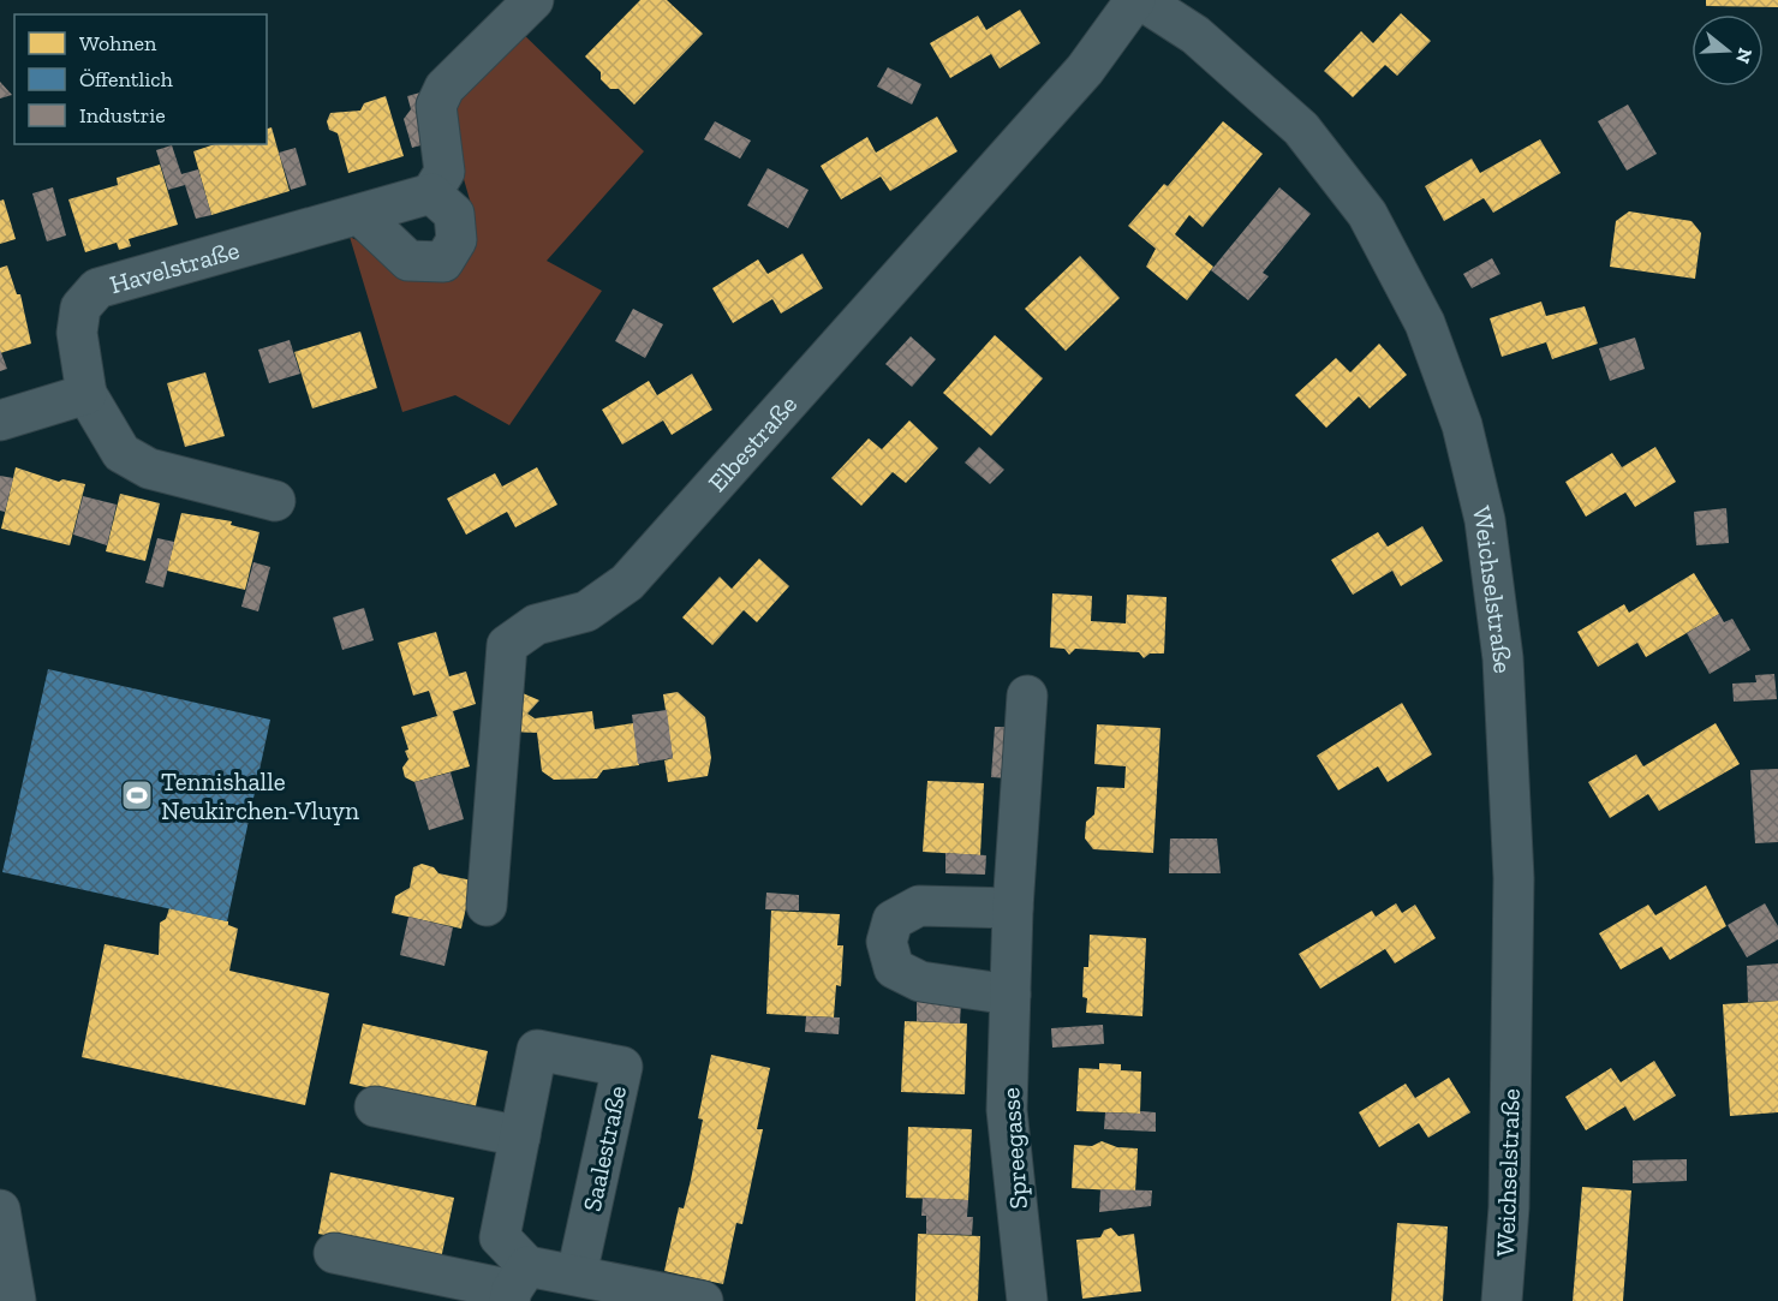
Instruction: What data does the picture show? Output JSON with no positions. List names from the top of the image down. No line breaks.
{"streets":{"street":["Havelstraße","Elbestraße","Weichselstraße","Saalestraße","Spreegasse"]},"places":{"sports":["Tennishalle Neukirchen-Vluyn"]},"legend":["Wohnen","Öffentlich","Industrie"],"north":"right"}
